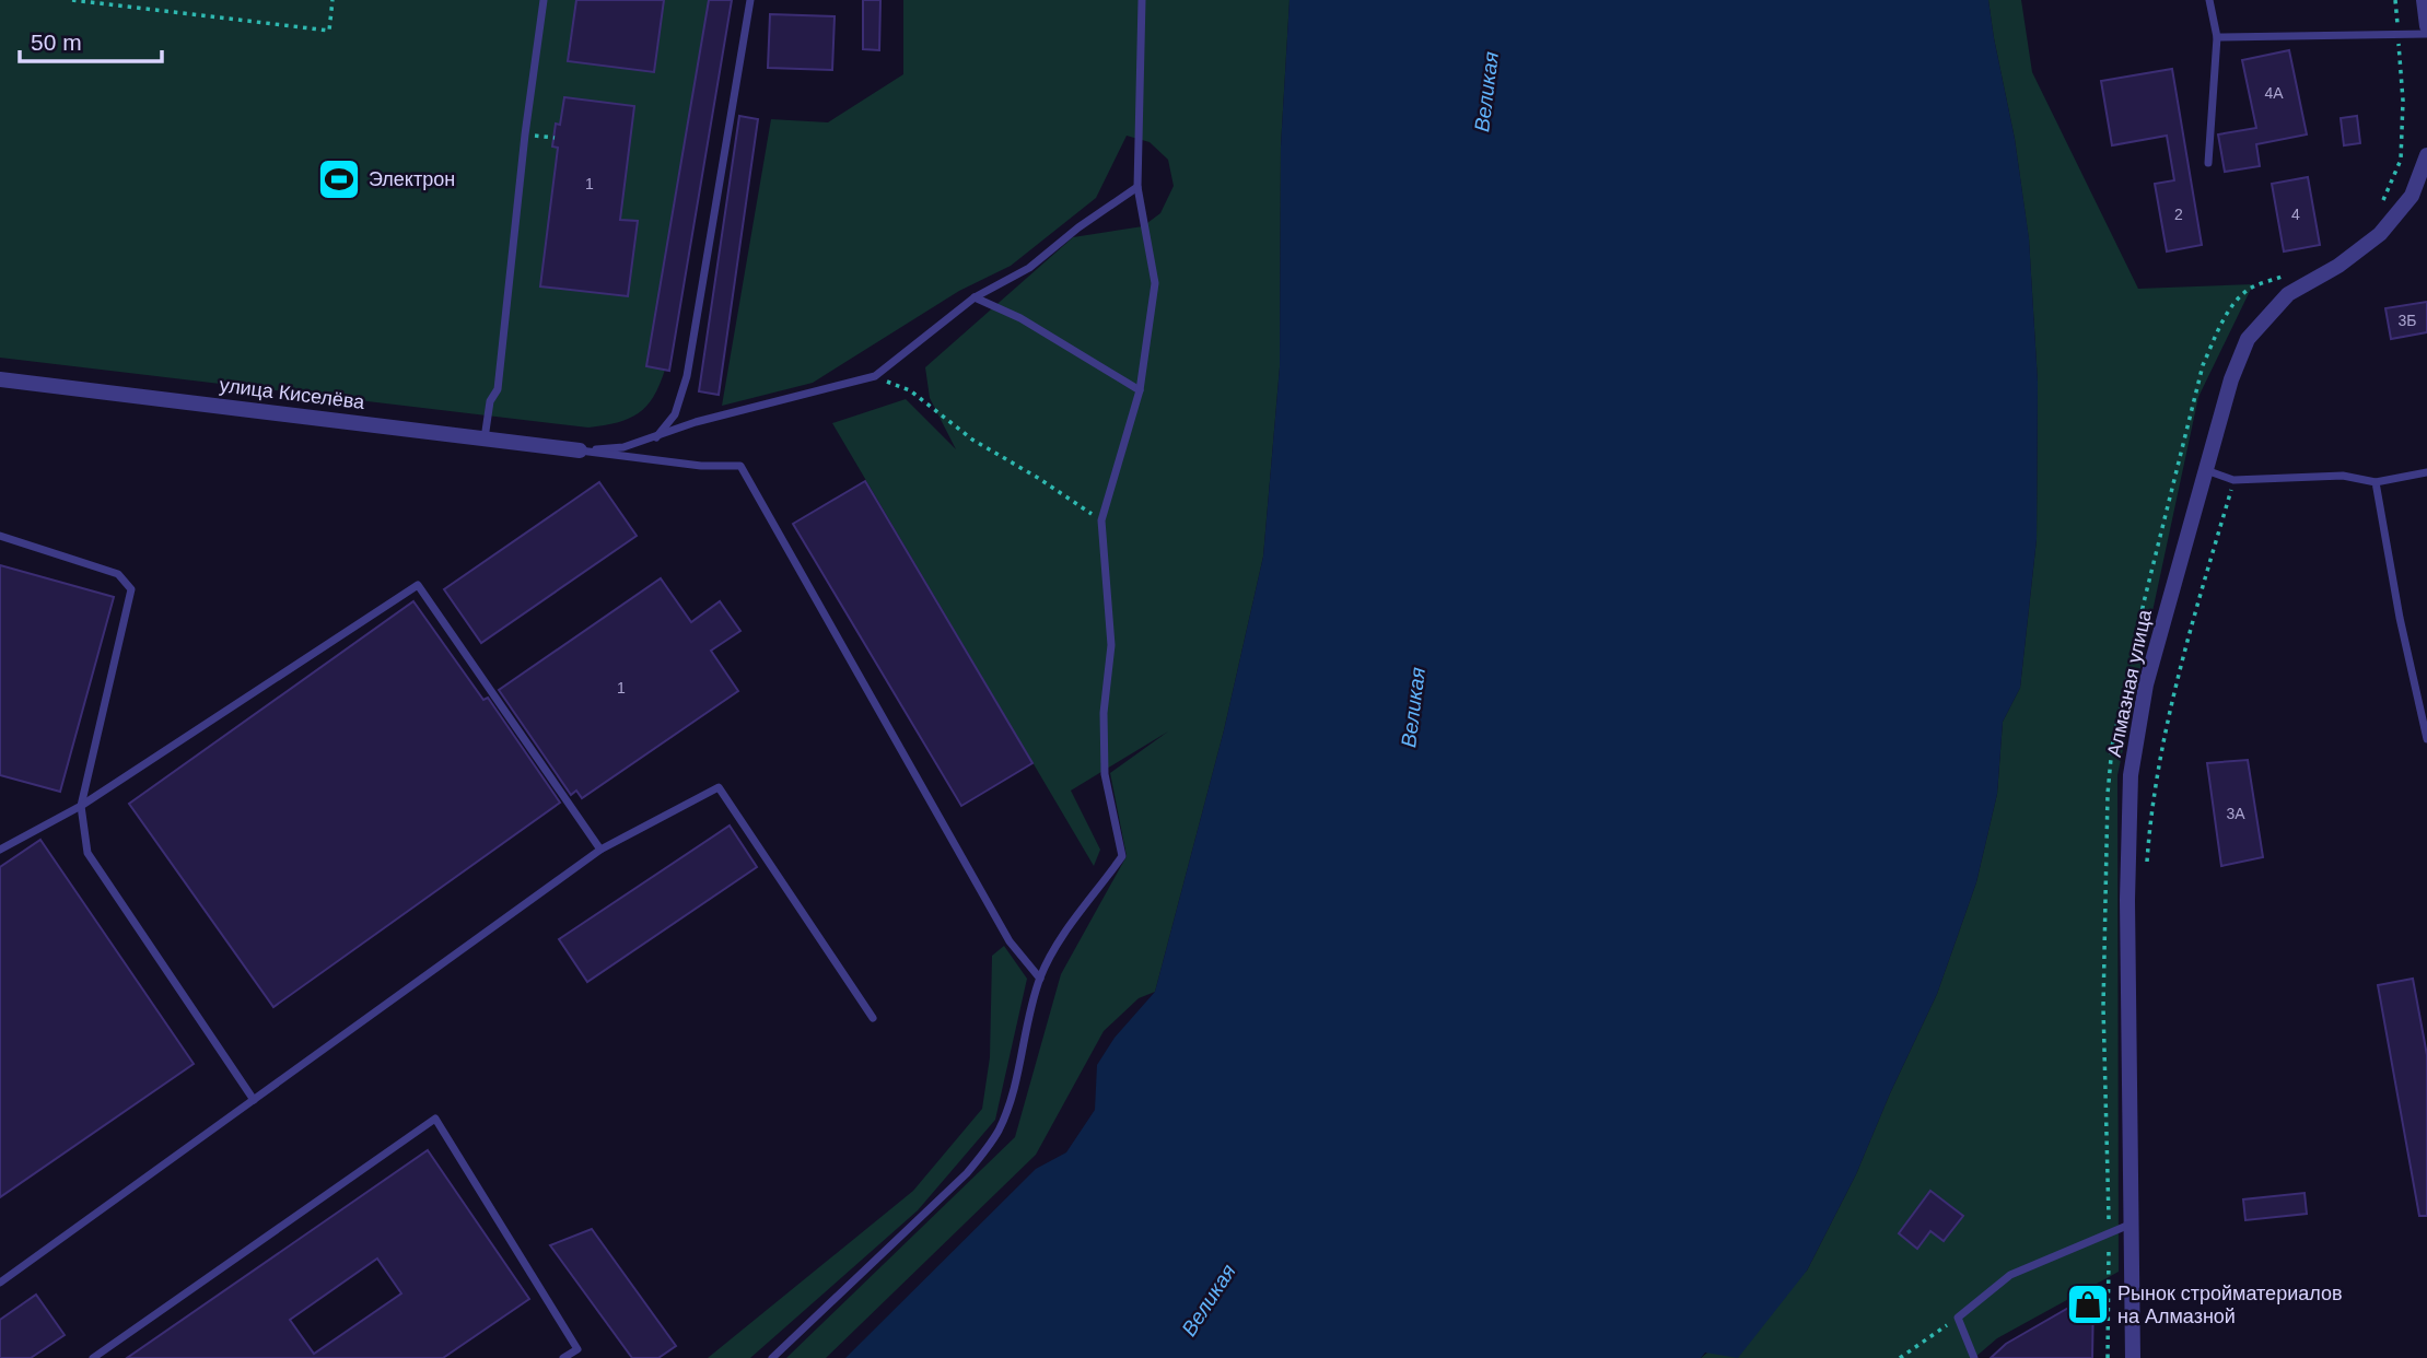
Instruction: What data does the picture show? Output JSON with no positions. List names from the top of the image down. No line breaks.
{"streets":{"street":["улица Киселёва","Алмазная улица"]},"water":["Великая"],"places":{"sports":["Электрон"],"shop":["Рынок стройматериалов на Алмазной"]},"house_numbers":["4А","1","2","4","3Б","1","3А"],"scale_bar":"50 m"}
